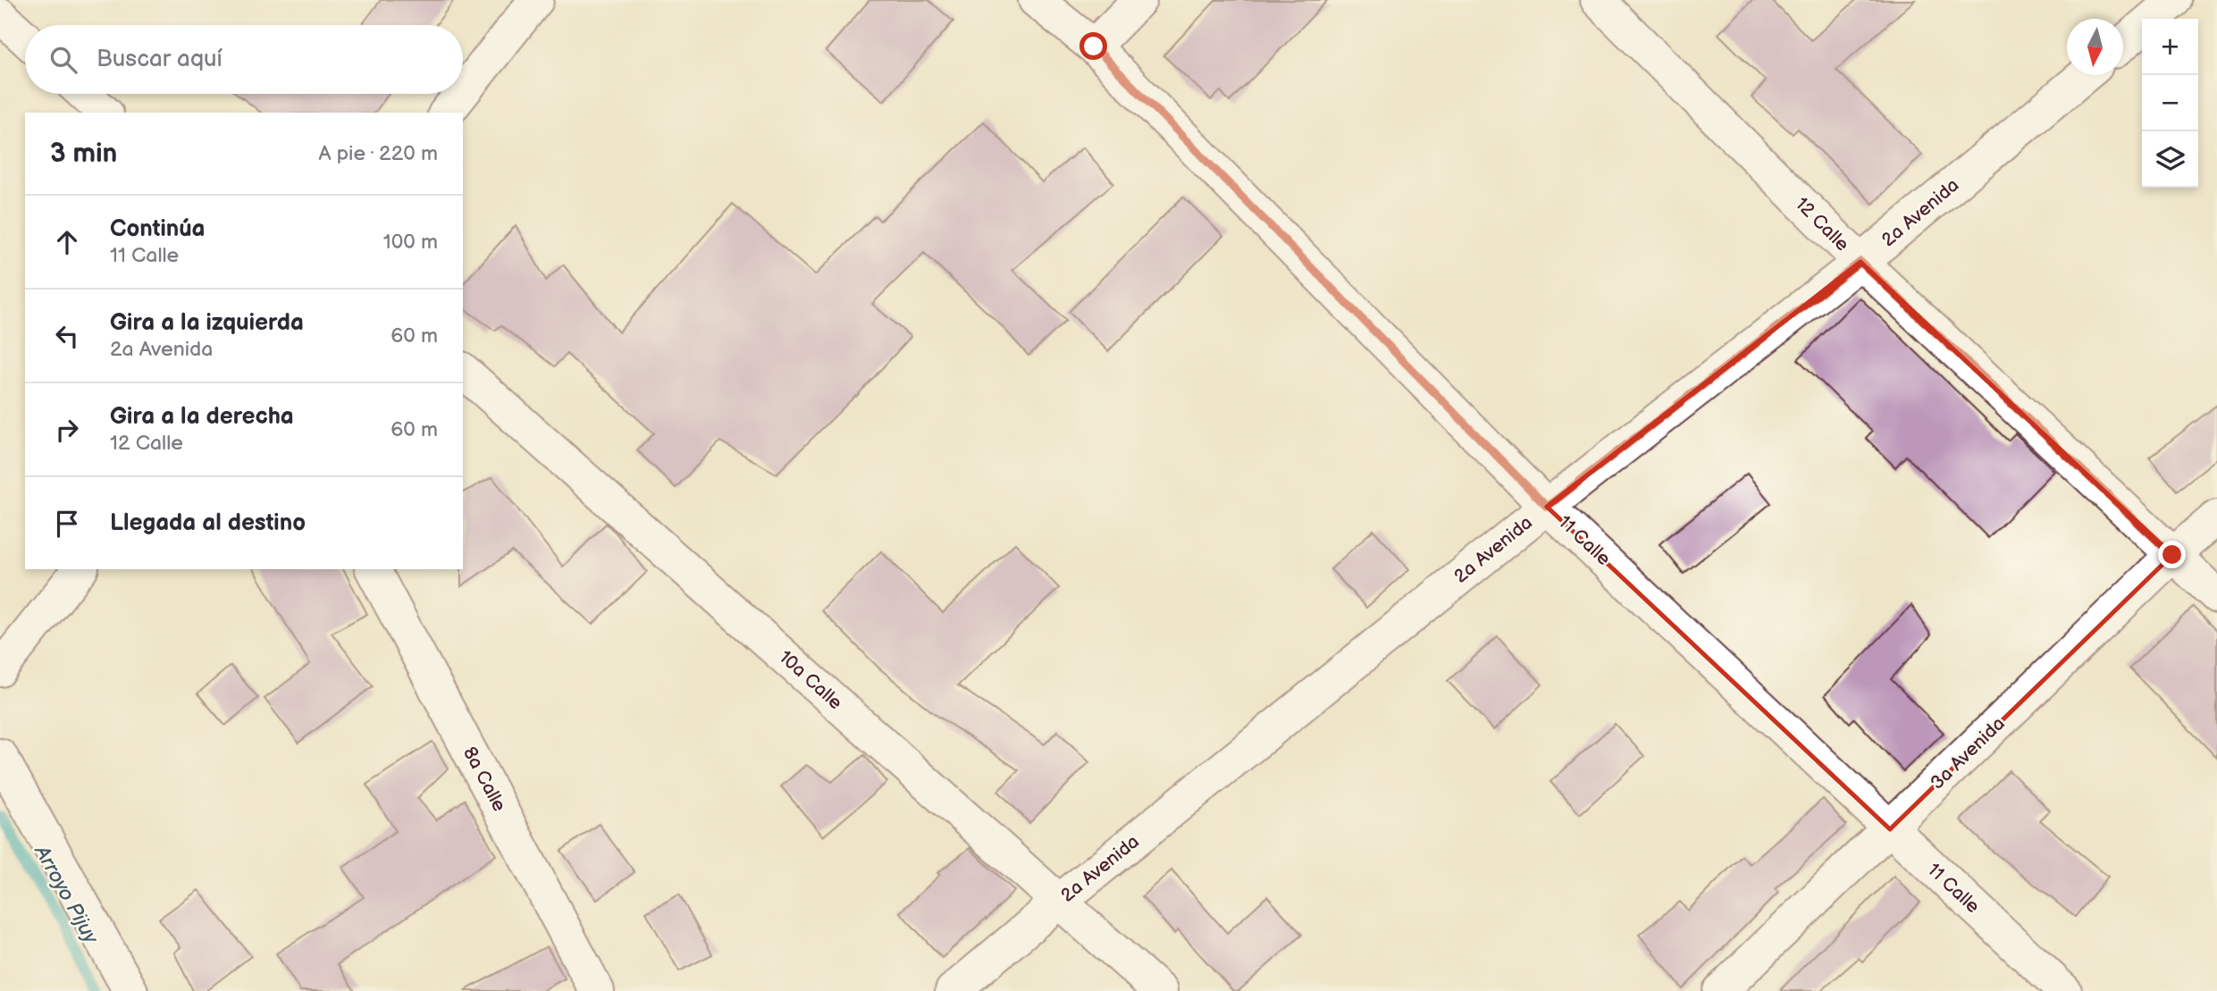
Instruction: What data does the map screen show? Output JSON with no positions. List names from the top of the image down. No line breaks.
{"streets":{"street":["2a Avenida","12 Calle","11 Calle","10a Calle","3a Avenida","8a Calle"]},"crossings":[["2a Avenida","12 Calle"],["2a Avenida","11 Calle"],["2a Avenida","10a Calle"],["12 Calle","3a Avenida"],["11 Calle","3a Avenida"]],"water":["Arroyo Pijuy"],"north":"bottom","page":{"map_buttons":["+","−"],"search":"Buscar aquí","heading":["3 min","A pie · 220 m"],"list":[["Continúa","11 Calle","100 m"],["Gira a la izquierda","2a Avenida","60 m"],["Gira a la derecha","12 Calle","60 m"],"Llegada al destino"]}}
